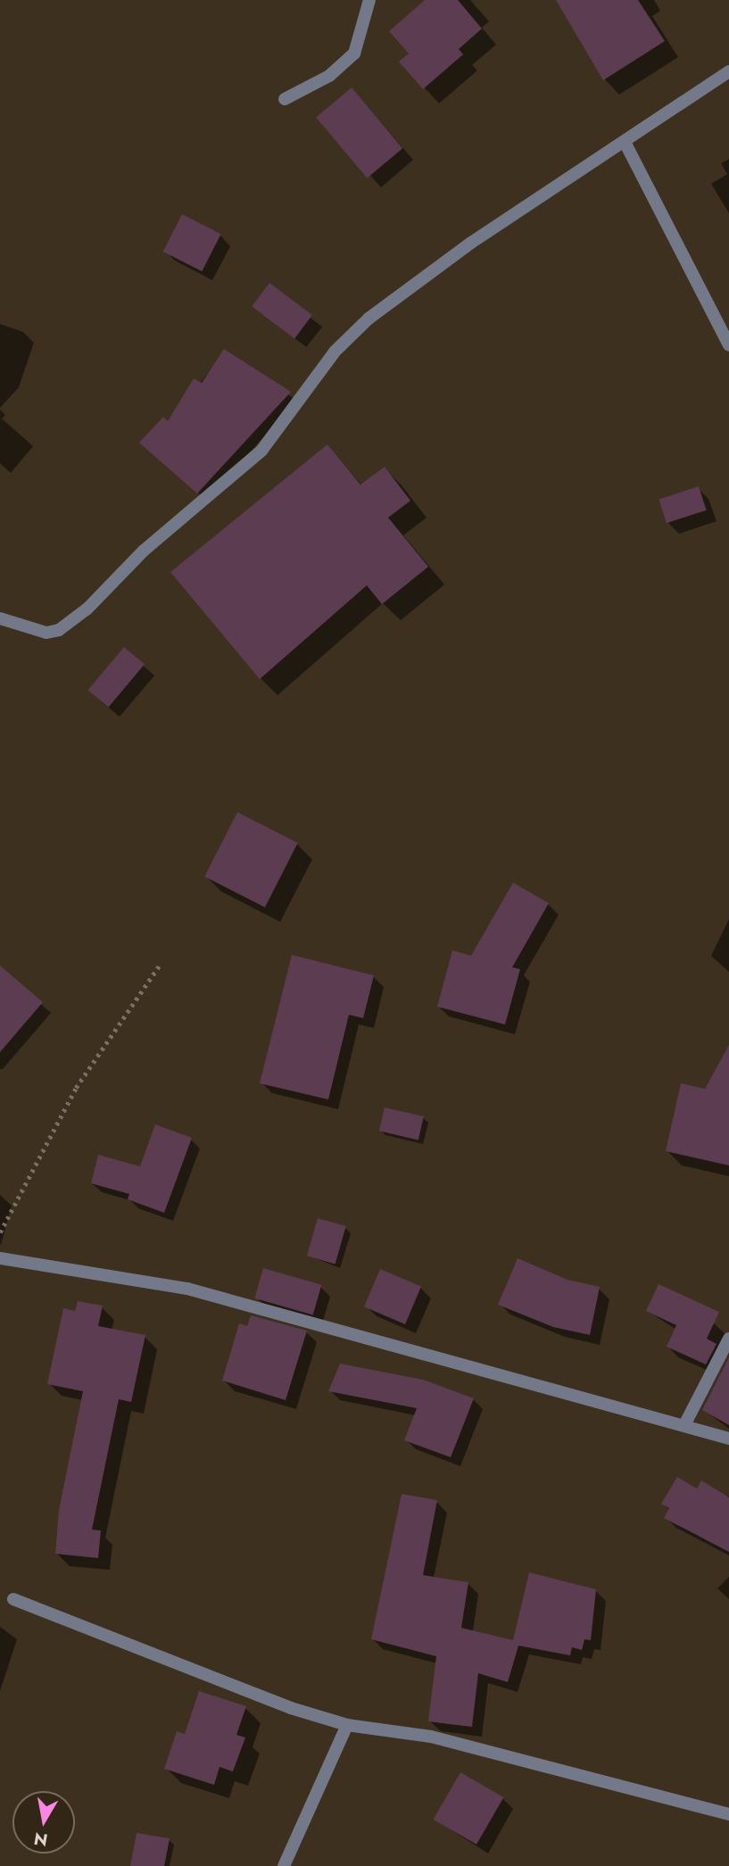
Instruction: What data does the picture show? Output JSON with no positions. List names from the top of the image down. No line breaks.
{"north":"bottom"}
